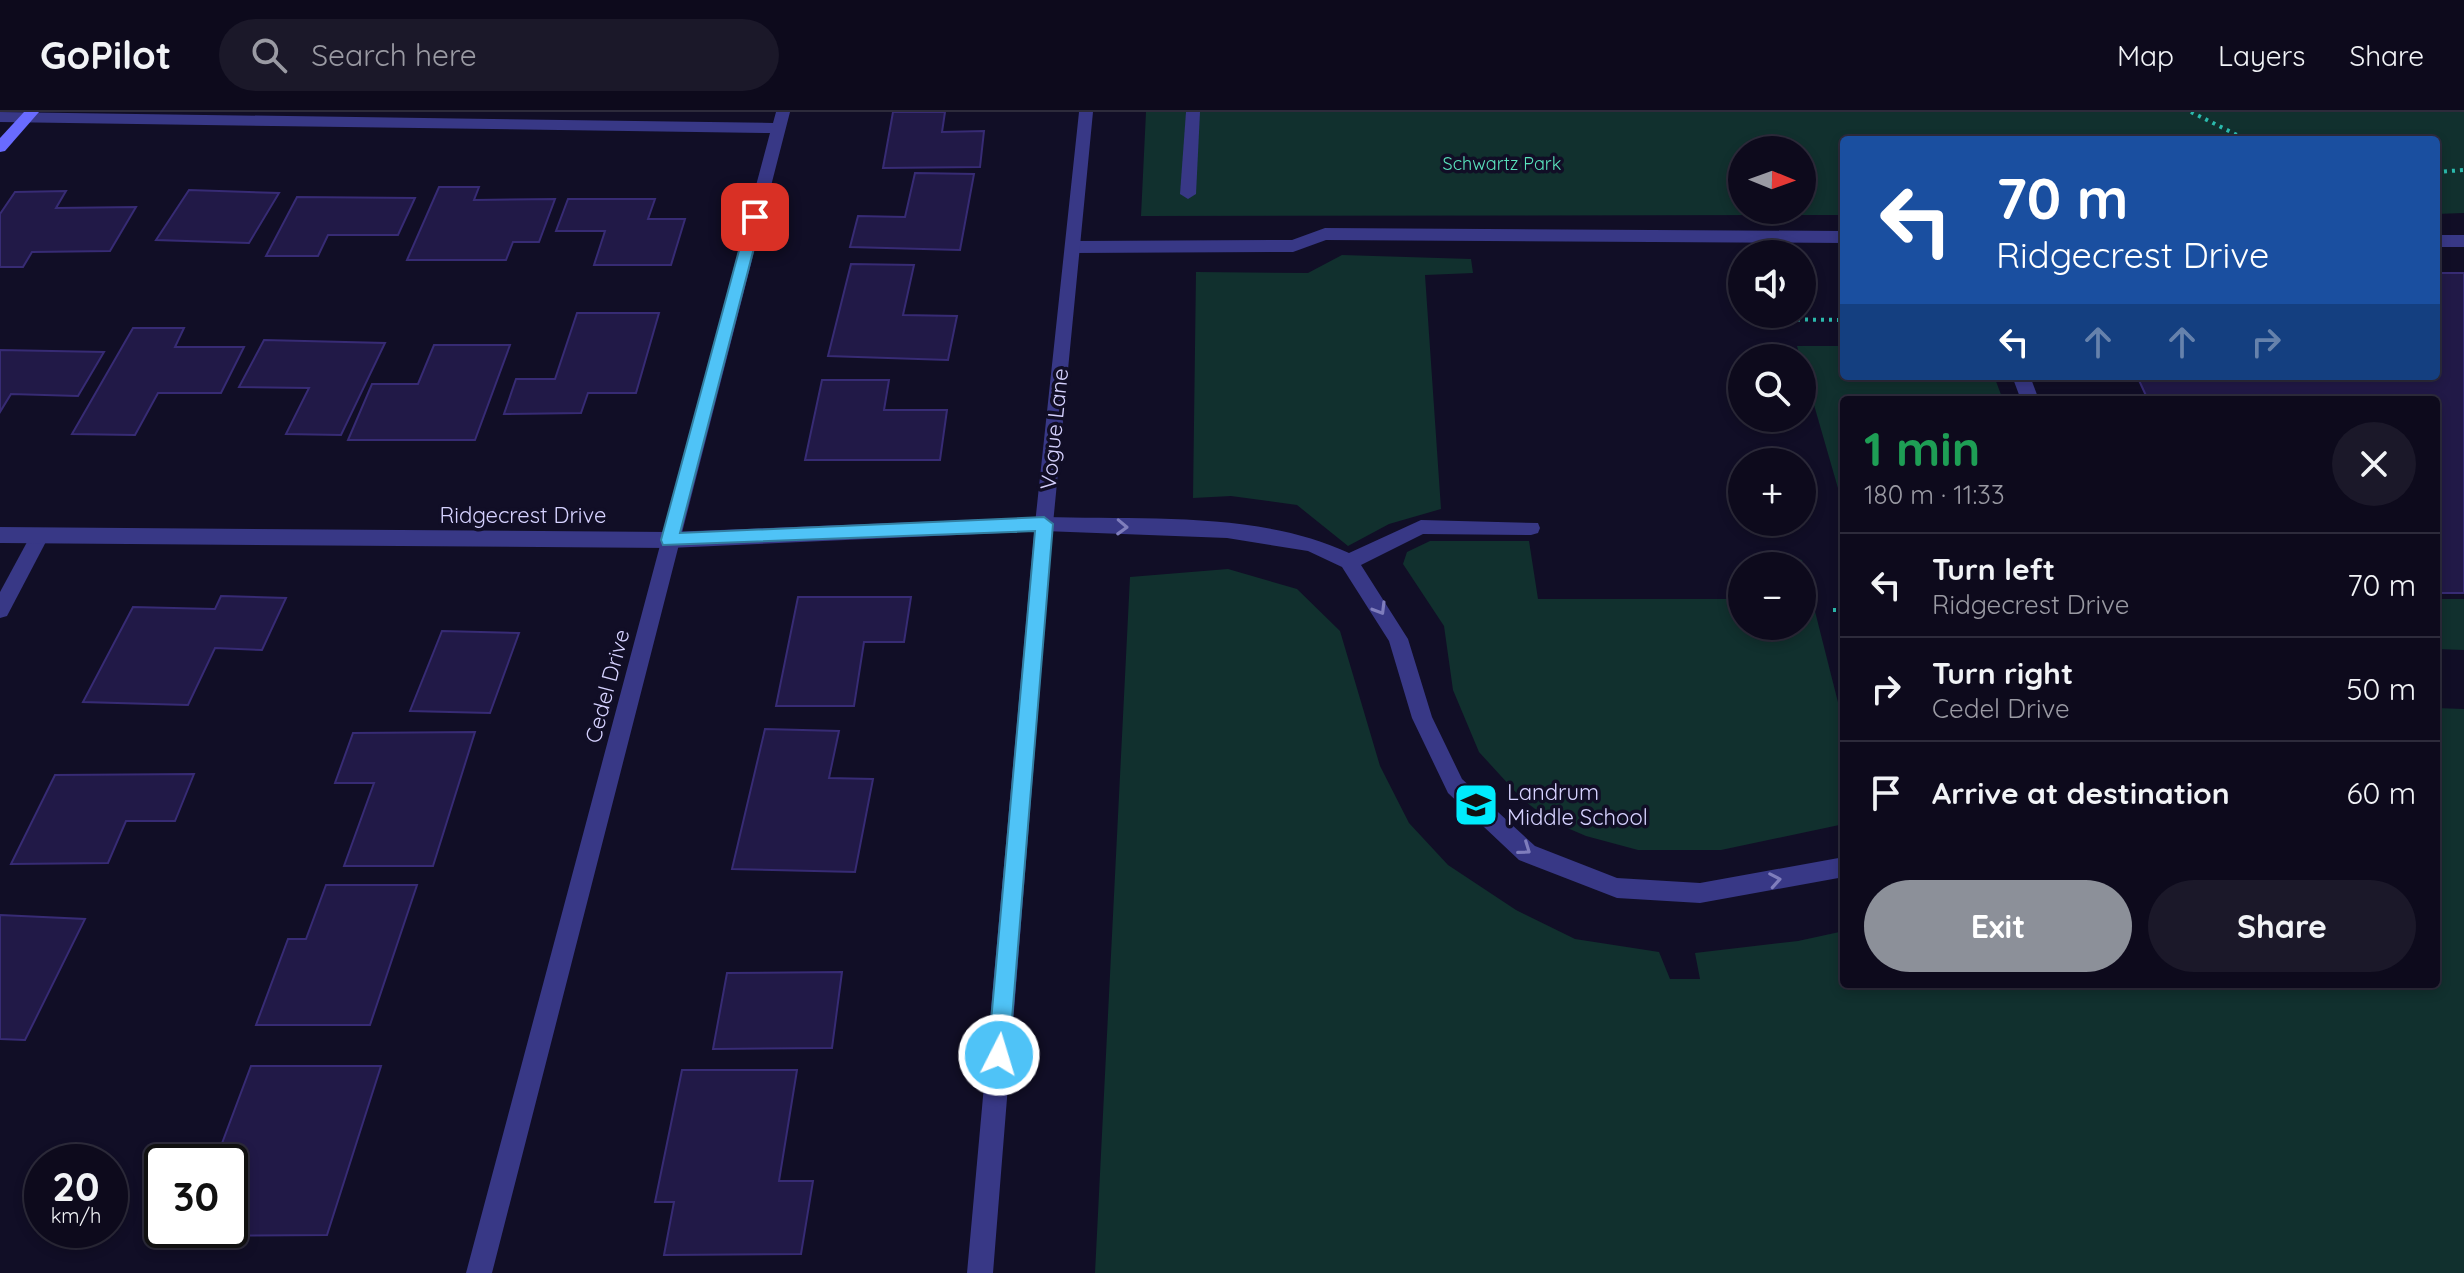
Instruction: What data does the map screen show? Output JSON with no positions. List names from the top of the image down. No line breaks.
{"streets":{"street":["Vogue Lane","Ridgecrest Drive","Cedel Drive"]},"crossings":[["Vogue Lane","Ridgecrest Drive"],["Ridgecrest Drive","Cedel Drive"]],"parks":["Schwartz Park"],"places":{"school or university":["Landrum Middle School"]},"north":"right","page":{"header":"GoPilot","search":"Search here","nav":["Map","Layers","Share"],"map_buttons":["+","−"],"turn":["70 m","Ridgecrest Drive"],"heading":["1 min","180 m · 11:33"],"list":[{"name":"Turn left","note":"Ridgecrest Drive","value":"70 m"},{"name":"Turn right","note":"Cedel Drive","value":"50 m"},{"name":"Arrive at destination","value":"60 m"}],"buttons":["Exit","Share"],"speed":"20 km/h","limit":"30"}}
